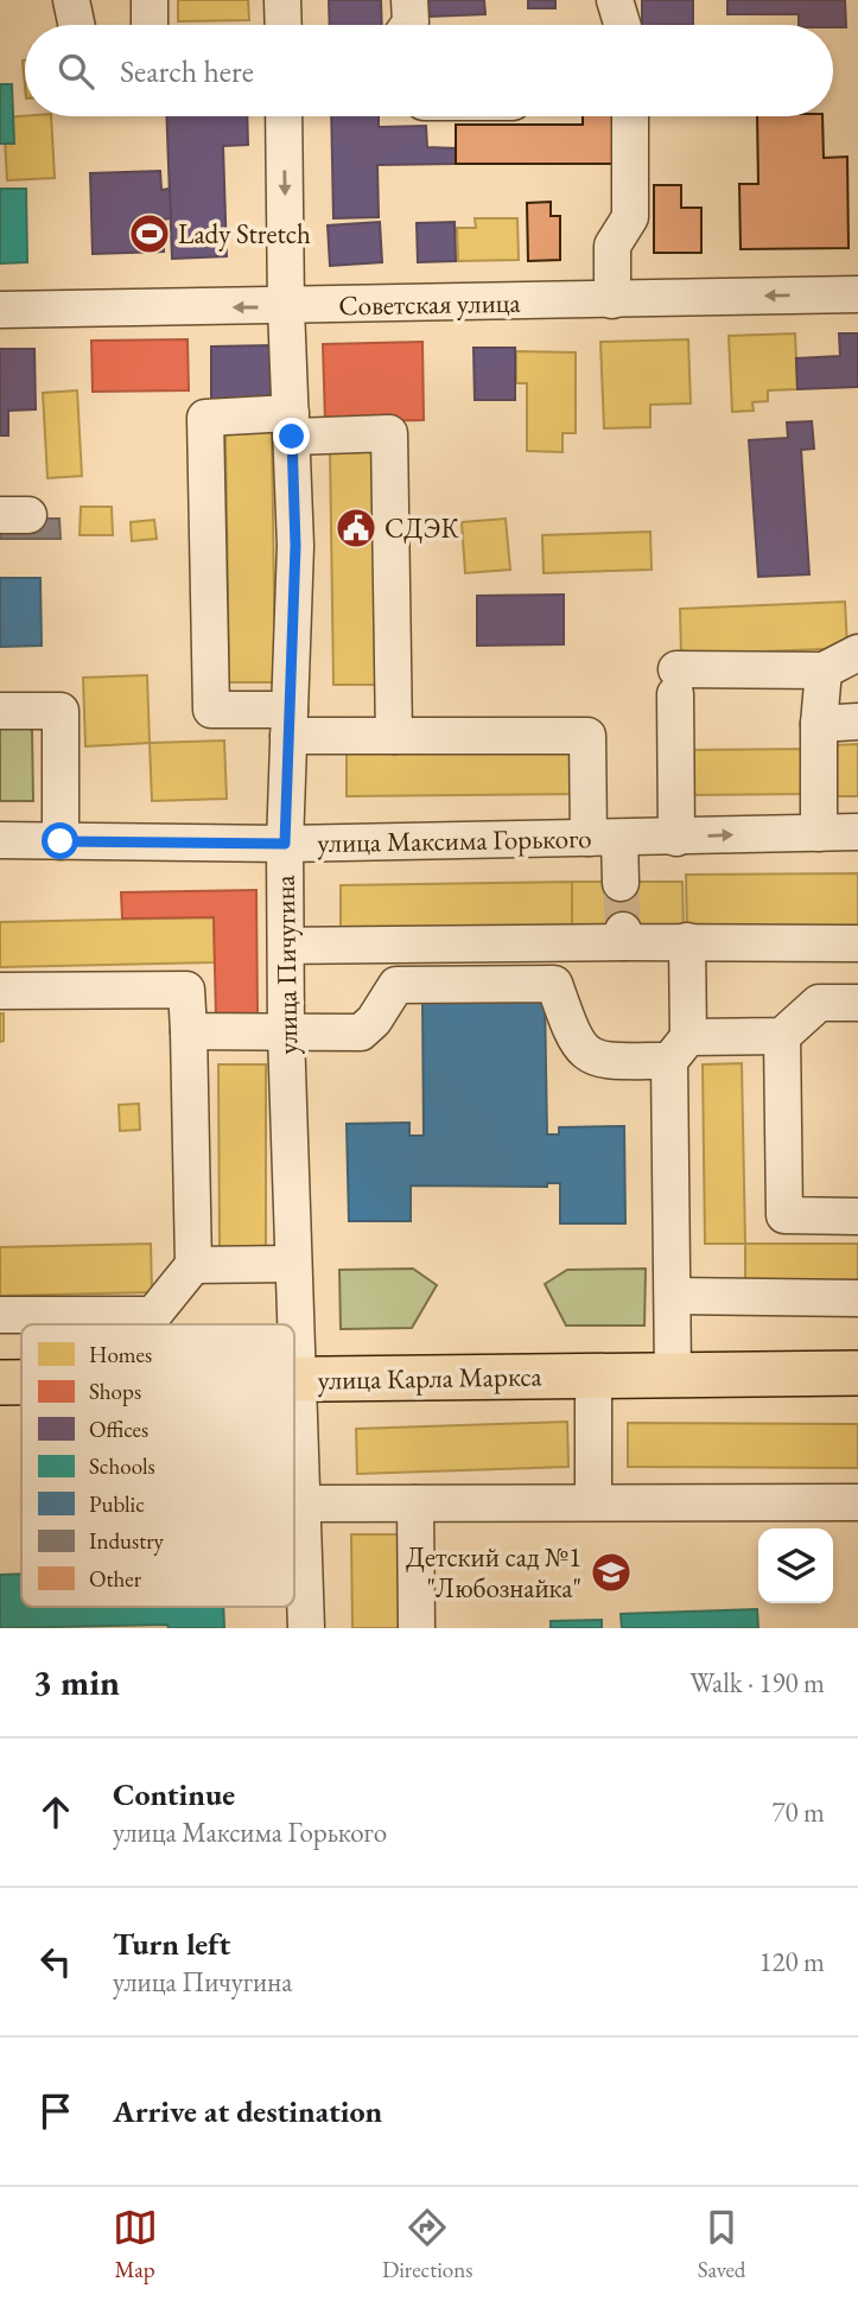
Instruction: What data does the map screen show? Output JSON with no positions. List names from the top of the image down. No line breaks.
{"streets":{"main road":["улица Карла Маркса"],"street":["Советская улица","улица Максима Горького","улица Пичугина"]},"crossings":[["Советская улица","улица Пичугина"],["улица Максима Горького","улица Пичугина"],["улица Пичугина","улица Карла Маркса"]],"one_way":["Советская улица"],"places":{"sports":["Lady Stretch"],"public building":["СДЭК"],"school or university":["Детский cад №1 \"Любознайка\""]},"legend":["Homes","Shops","Offices","Schools","Public","Industry","Other"],"page":{"search":"Search here","heading":["3 min","Walk · 190 m"],"list":[["Continue","улица Максима Горького","70 m"],["Turn left","улица Пичугина","120 m"],"Arrive at destination"],"nav":["Map","Directions","Saved"]}}
